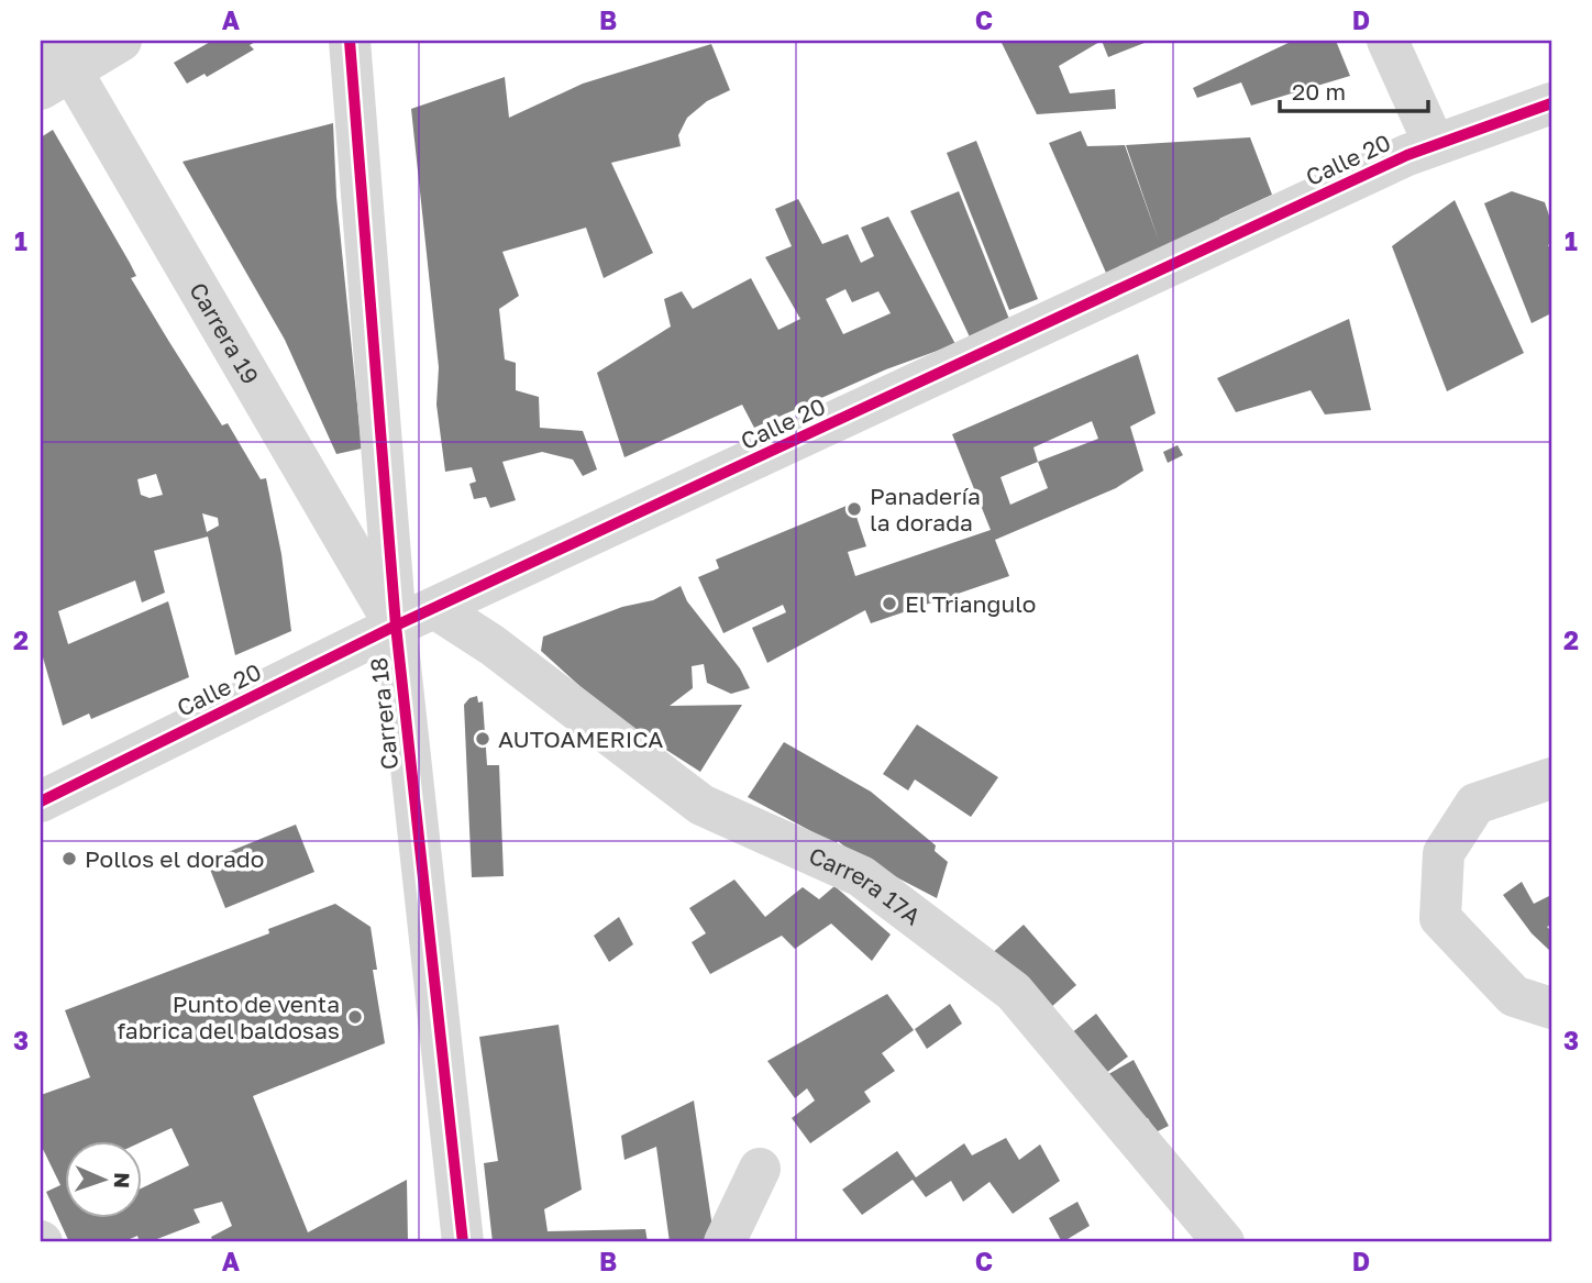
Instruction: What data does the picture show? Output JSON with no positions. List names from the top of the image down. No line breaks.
{"streets":{"street":["Calle 20","Carrera 19","Carrera 18","Carrera 17A"]},"crossings":[["Calle 20","Carrera 19"],["Calle 20","Carrera 18"],["Calle 20","Carrera 17A"],["Carrera 19","Carrera 18"]],"places":["Panadería la dorada","El Triangulo","AUTOAMERICA","Pollos el dorado","Punto de venta fabrica del baldosas"],"scale_bar":"20 m","north":"right","grid":{"columns":["A","B","C","D"],"rows":["1","2","3"]}}
